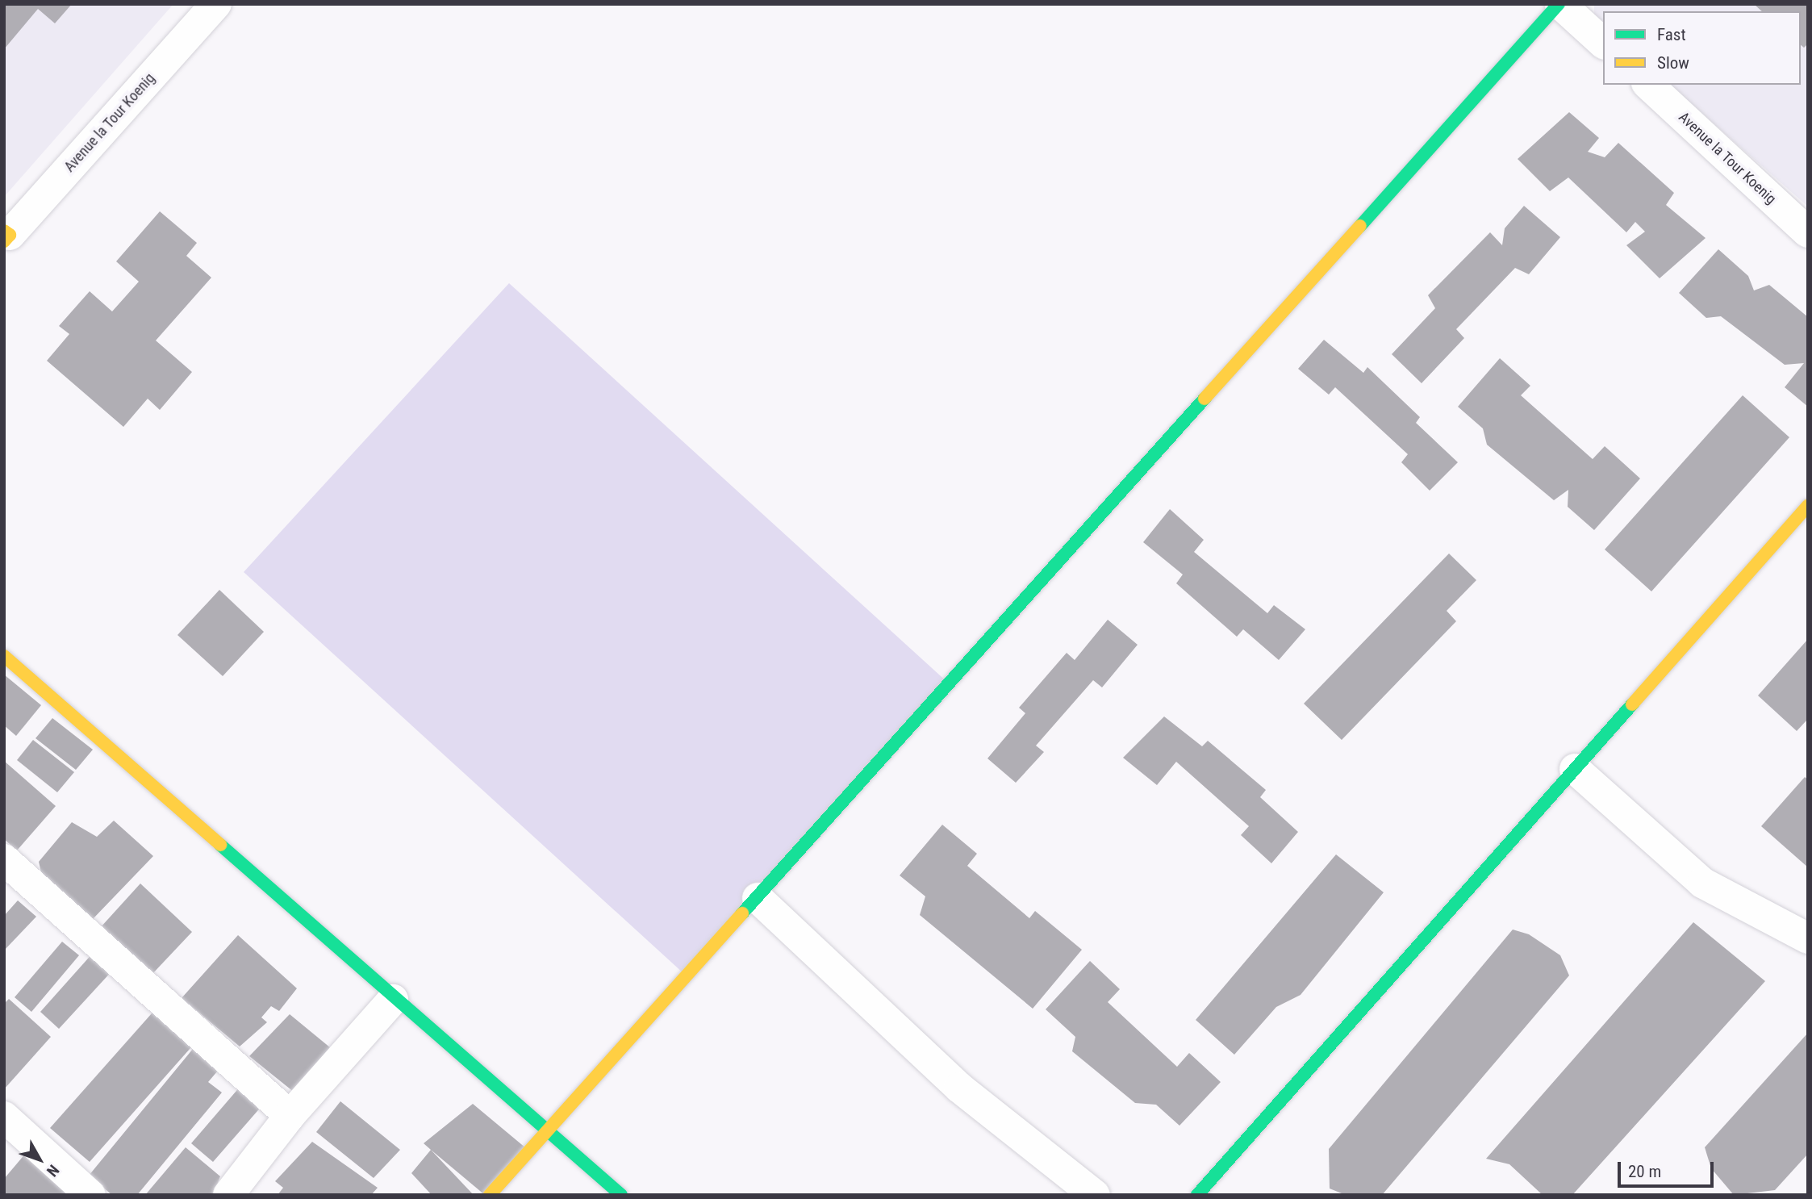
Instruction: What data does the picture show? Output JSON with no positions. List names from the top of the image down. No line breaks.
{"streets":{"street":["Avenue la Tour Koenig"]},"legend":["Fast","Slow"],"scale_bar":"20 m","north":"bottom right"}
